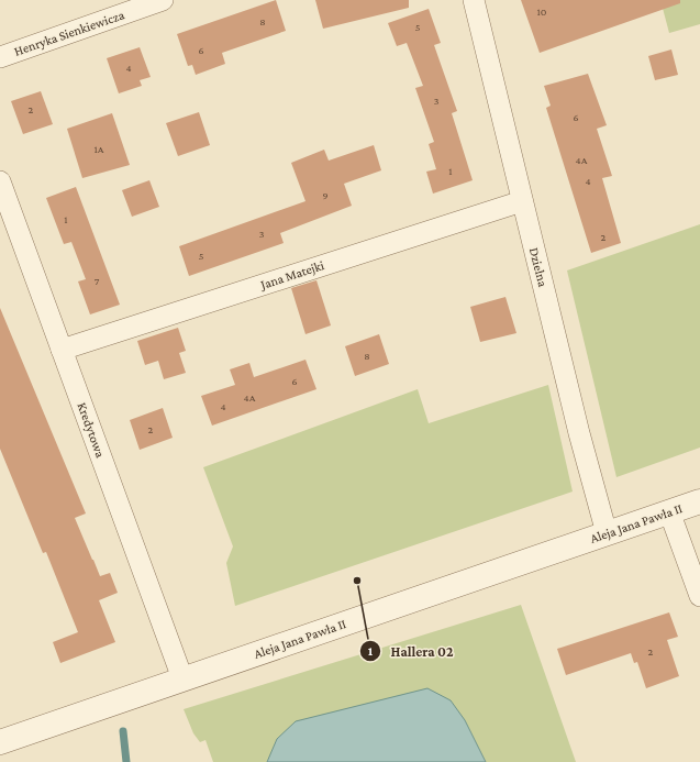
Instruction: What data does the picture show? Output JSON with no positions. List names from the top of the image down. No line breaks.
{"streets":{"street":["Henryka Sienkiewicza","Dzielna","Jana Matejki","Kredytowa","Aleja Jana Pawła II"]},"crossings":[["Dzielna","Jana Matejki"],["Dzielna","Aleja Jana Pawła II"],["Jana Matejki","Kredytowa"],["Kredytowa","Aleja Jana Pawła II"]],"places":["Hallera 02"],"house_numbers":["10","8","5","6","4","3","2","6","1A","4A","1","4","9","1","3","2","5","7","8","6","4A","4","2","2"]}
